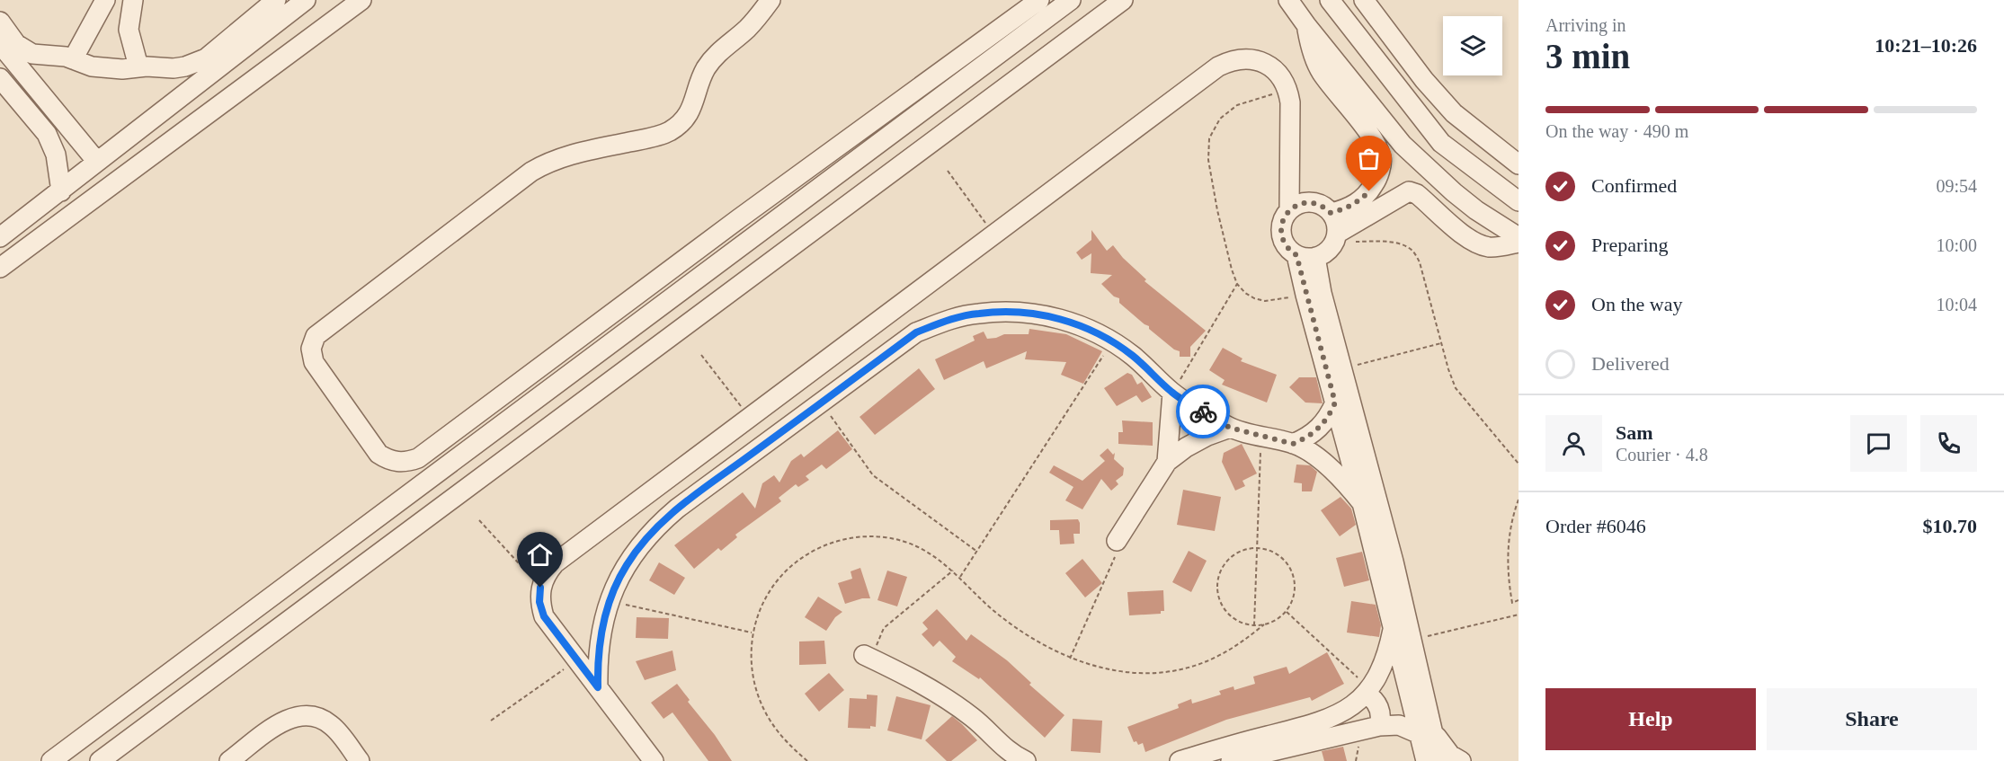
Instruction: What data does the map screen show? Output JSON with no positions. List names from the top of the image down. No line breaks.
{"page":{"heading":["3 min","Arriving in","10:21–10:26"],"panel":["Sam","Courier · 4.8","Order #6046","$10.70"],"bar":"On the way · 490 m","list":[["Confirmed","09:54"],["Preparing","10:00"],["On the way","10:04"],"Delivered"],"buttons":["Help","Share"]}}
